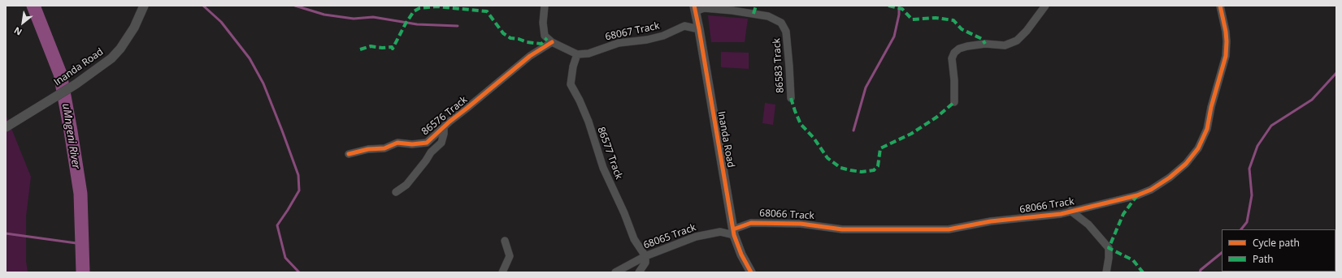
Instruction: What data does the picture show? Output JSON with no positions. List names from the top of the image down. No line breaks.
{"streets":{"street":["68067 Track","86583 Track","Inanda Road","86576 Track","86577 Track","68066 Track","68065 Track"]},"crossings":[["68067 Track","Inanda Road"],["68067 Track","86577 Track"],["86583 Track","Inanda Road"],["Inanda Road","68066 Track"],["Inanda Road","68065 Track"],["86577 Track","68065 Track"],["68066 Track","68065 Track"]],"water":["uMngeni River"],"legend":["Cycle path","Path"],"north":"bottom left"}
